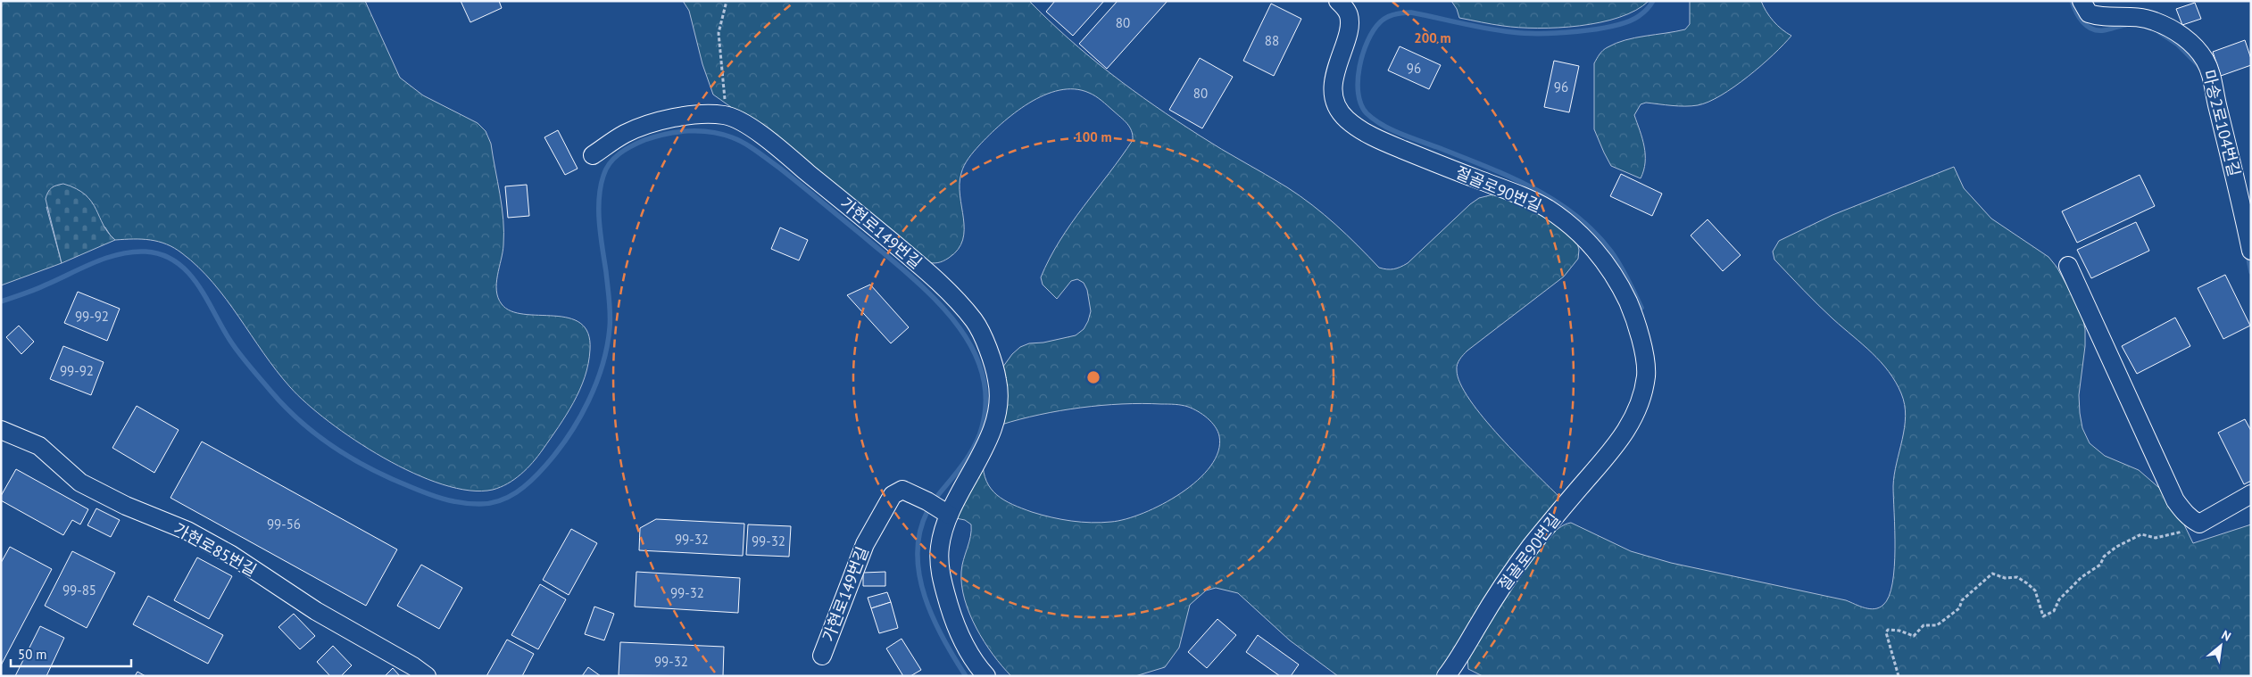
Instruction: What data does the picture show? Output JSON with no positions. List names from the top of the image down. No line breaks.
{"streets":{"lane":["마송2로104번길","절골로90번길","가현로149번길","가현로85번길"]},"house_numbers":["80","88","96","96","80","99-92","99-92","99-56","99-32","99-32","99-85","99-32","99-32"],"scale_bar":"50 m","north":"top right","rings":["200 m","100 m"]}
